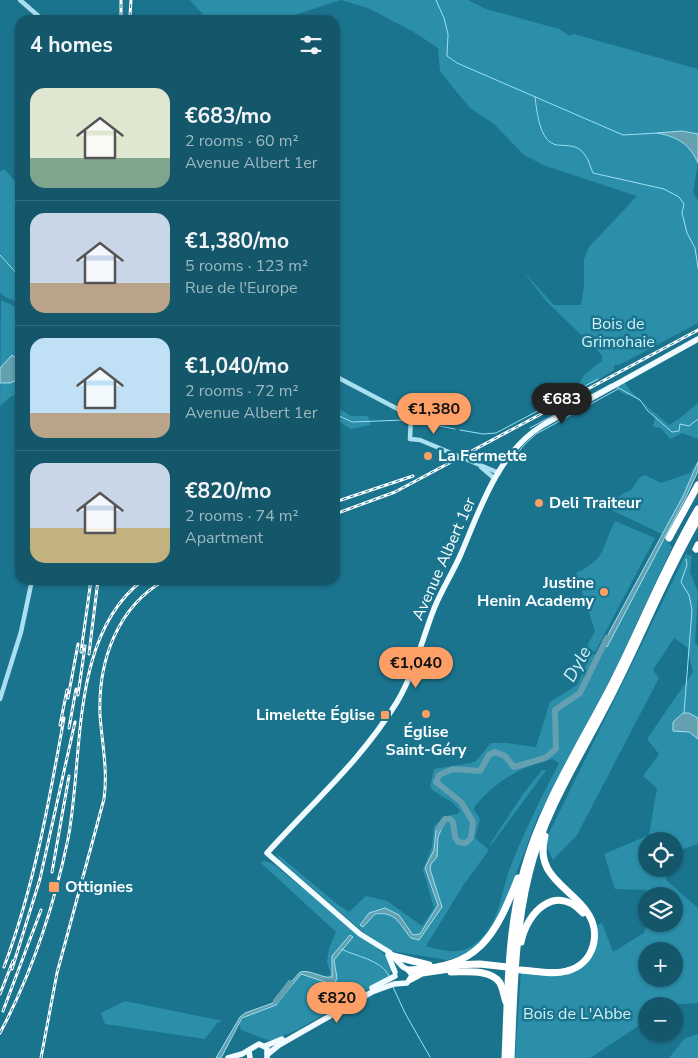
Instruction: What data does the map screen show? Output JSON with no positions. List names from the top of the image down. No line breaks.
{"streets":{"main road":["Avenue Albert 1er"]},"water":["Dyle"],"parks":["Bois de Grimohaie","Bois de L'Abbe"],"places":{"other":["La Fermette","Deli Traiteur","Justine Henin Academy","Église Saint-Géry"],"transit":["Limelette Église","Ottignies"]},"page":{"heading":"4 homes","list":[{"name":"€683/mo","note":"2 rooms · 60 m² · Avenue Albert 1er"},{"name":"€1,380/mo","note":"5 rooms · 123 m² · Rue de l'Europe"},{"name":"€1,040/mo","note":"2 rooms · 72 m² · Avenue Albert 1er"},{"name":"€820/mo","note":"2 rooms · 74 m² · Apartment"}],"price":["€683","€1,380","€1,040","€820"],"map_buttons":["+","−"]}}
